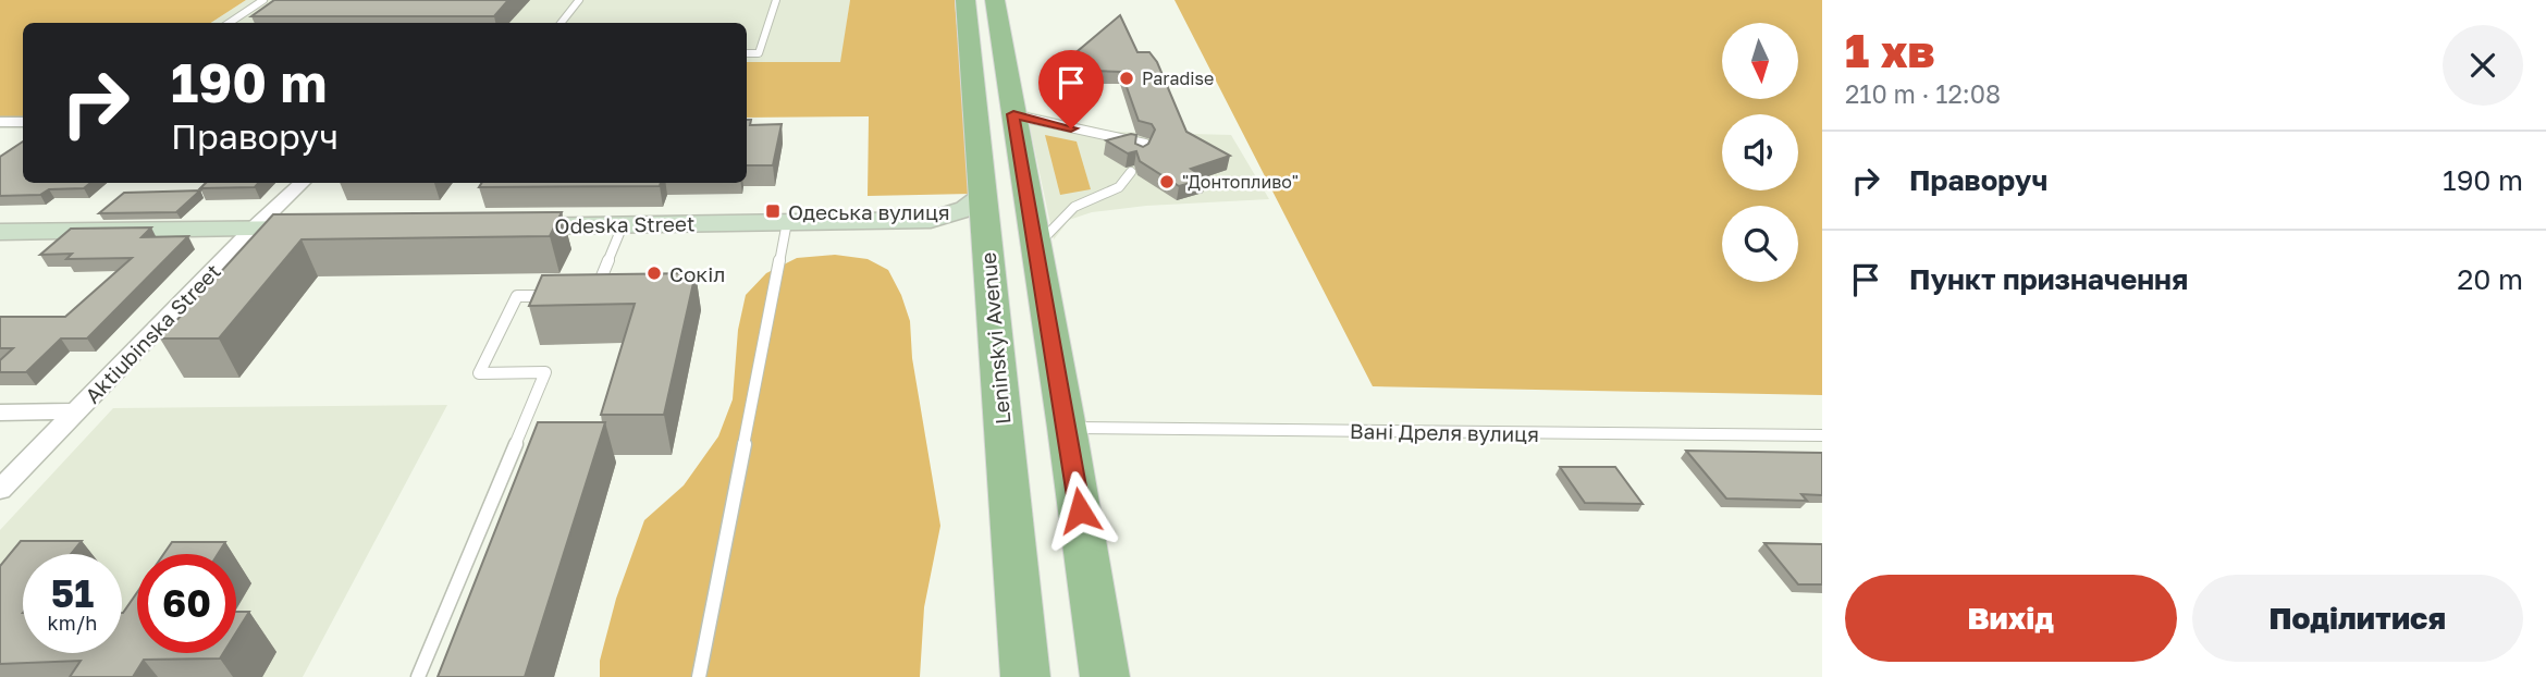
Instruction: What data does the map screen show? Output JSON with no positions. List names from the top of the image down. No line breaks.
{"streets":{"main road":["Leninskyi Avenue"],"street":["Odeska Street","Aktiubinska Street"],"lane":["Вані Дреля вулиця"]},"crossings":[["Odeska Street","Leninskyi Avenue"]],"places":{"other":["Paradise","\"Донтопливо\"","Сокіл"],"transit":["Одеська вулиця"]},"north":"bottom","page":{"heading":["1 хв","210 m · 12:08"],"turn":["190 m","Праворуч"],"list":[{"name":"Праворуч","value":"190 m"},{"name":"Пункт призначення","value":"20 m"}],"speed":"51 km/h","limit":"60","buttons":["Вихід","Поділитися"]}}
